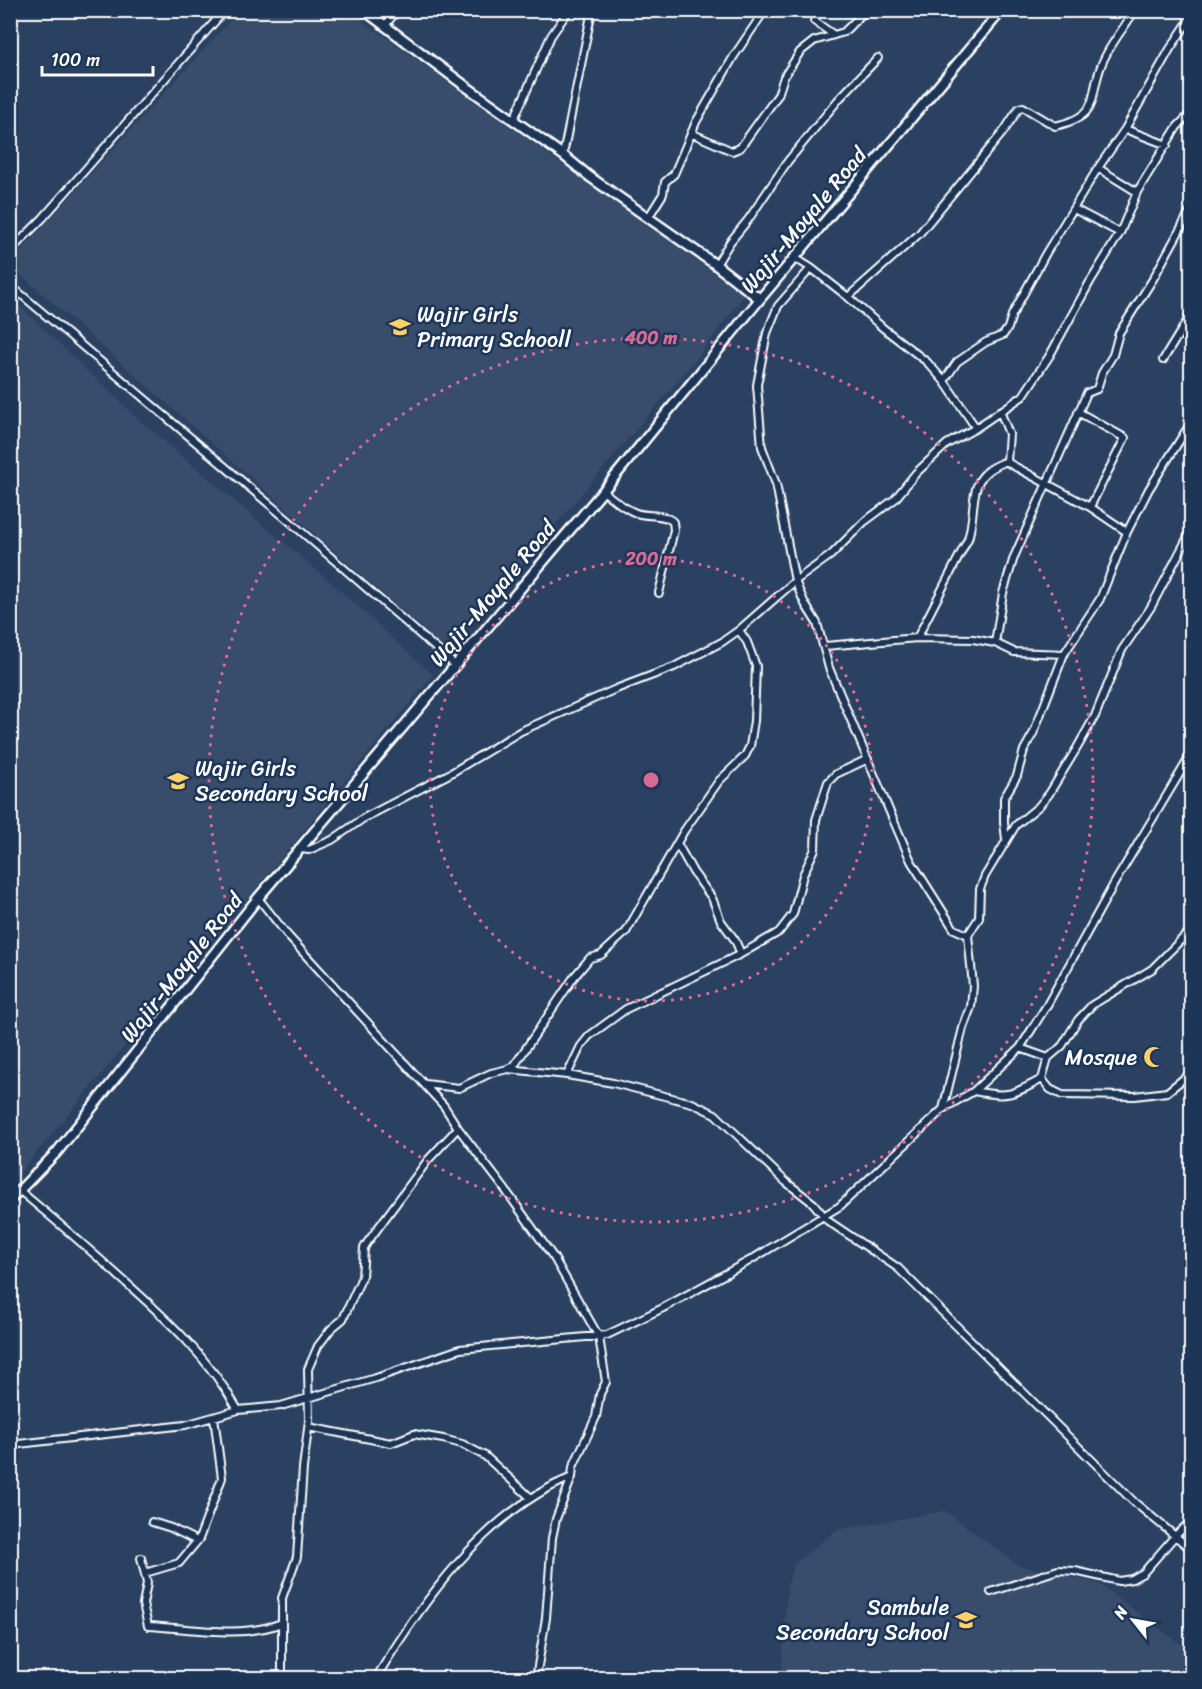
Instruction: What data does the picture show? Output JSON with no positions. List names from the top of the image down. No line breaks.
{"streets":{"main road":["Wajir-Moyale Road"]},"places":{"school or university":["Wajir Girls Primary Schooll","Wajir Girls Secondary School","Sambule Secondary School"],"mosque":["Mosque"]},"scale_bar":"100 m","north":"top left","rings":["400 m","200 m"]}
